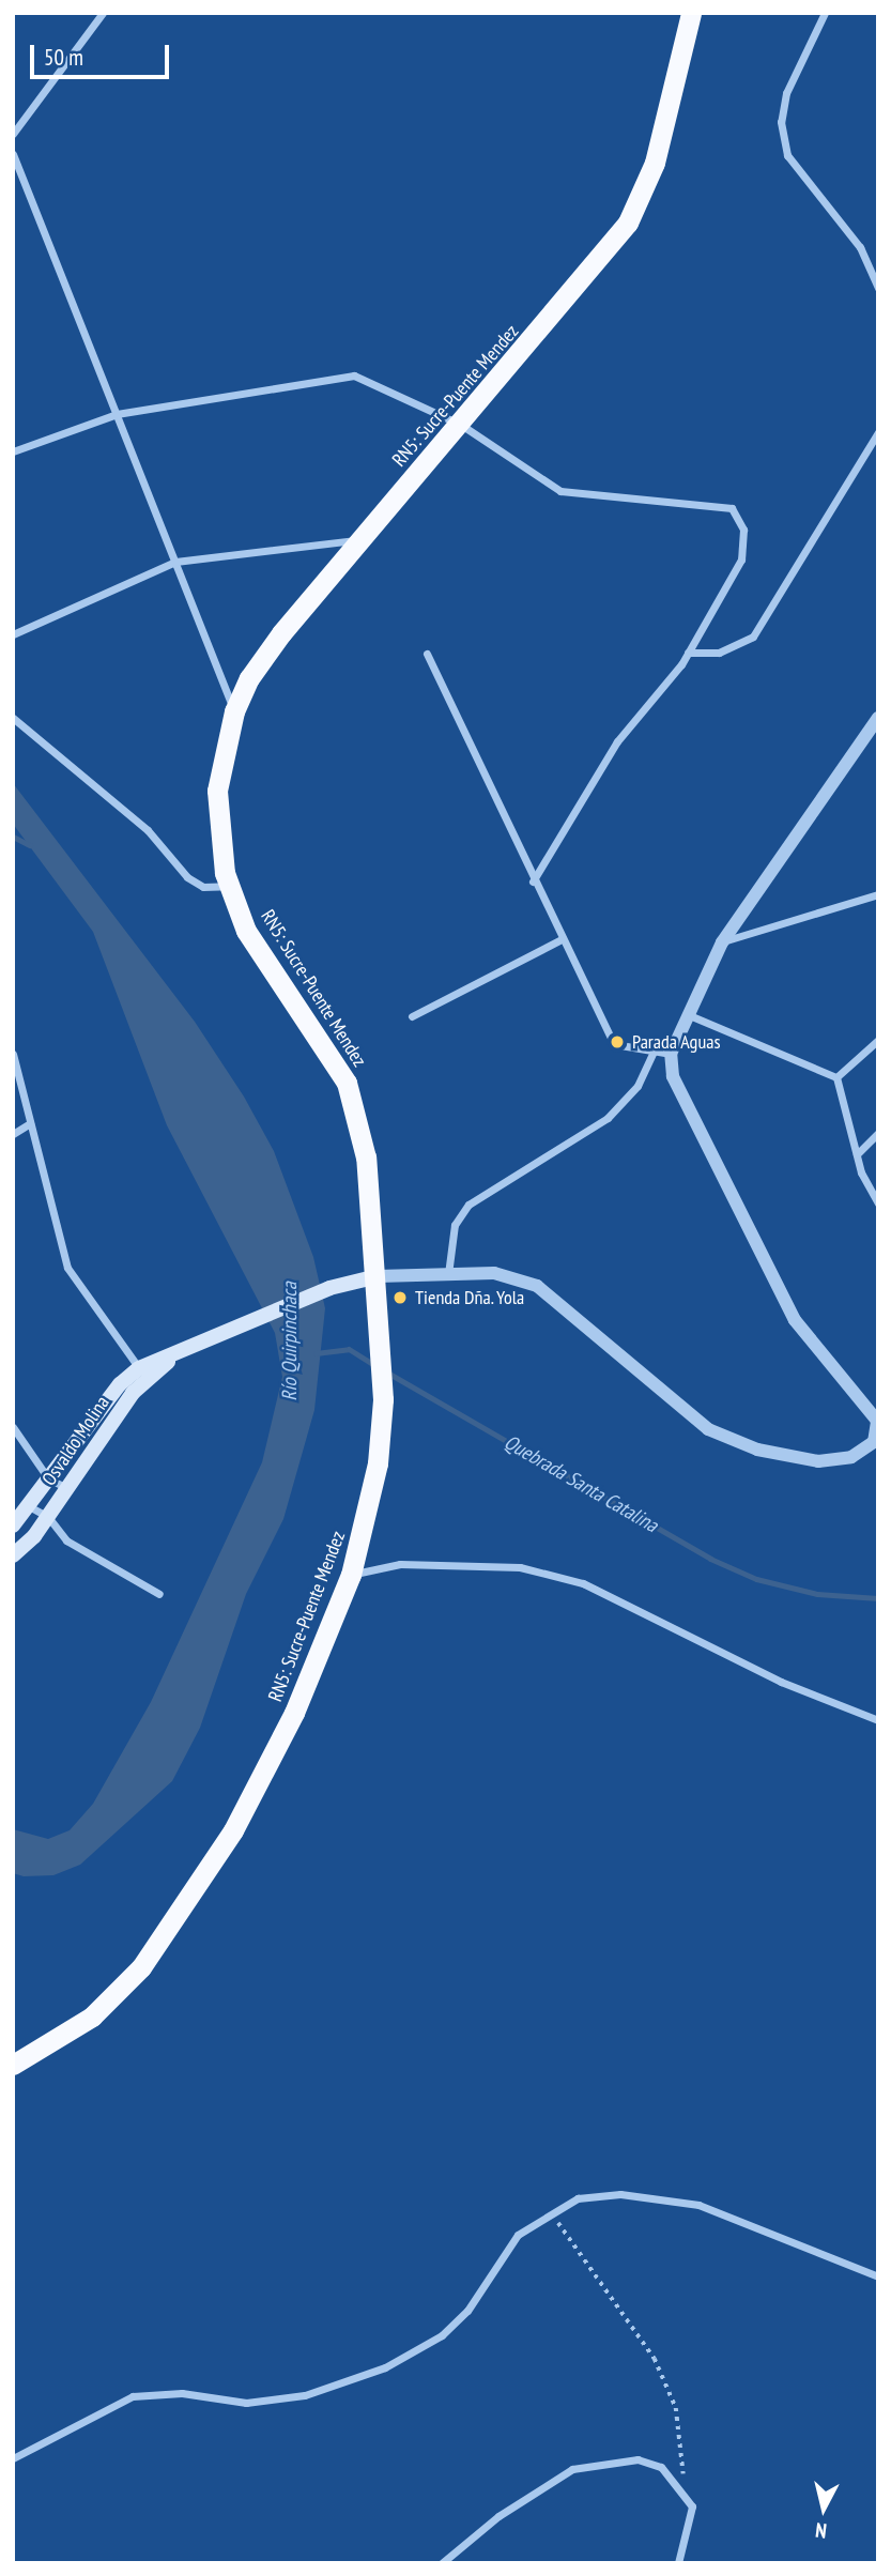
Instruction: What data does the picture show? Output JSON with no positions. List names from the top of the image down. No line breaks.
{"streets":{"highway":["RN5: Sucre-Puente Mendez"],"main road":["Osvaldo Molina"]},"water":["Río Quirpinchaca","Quebrada Santa Catalina"],"places":["Parada Aguas","Tienda Dña. Yola"],"scale_bar":"50 m","north":"bottom"}
